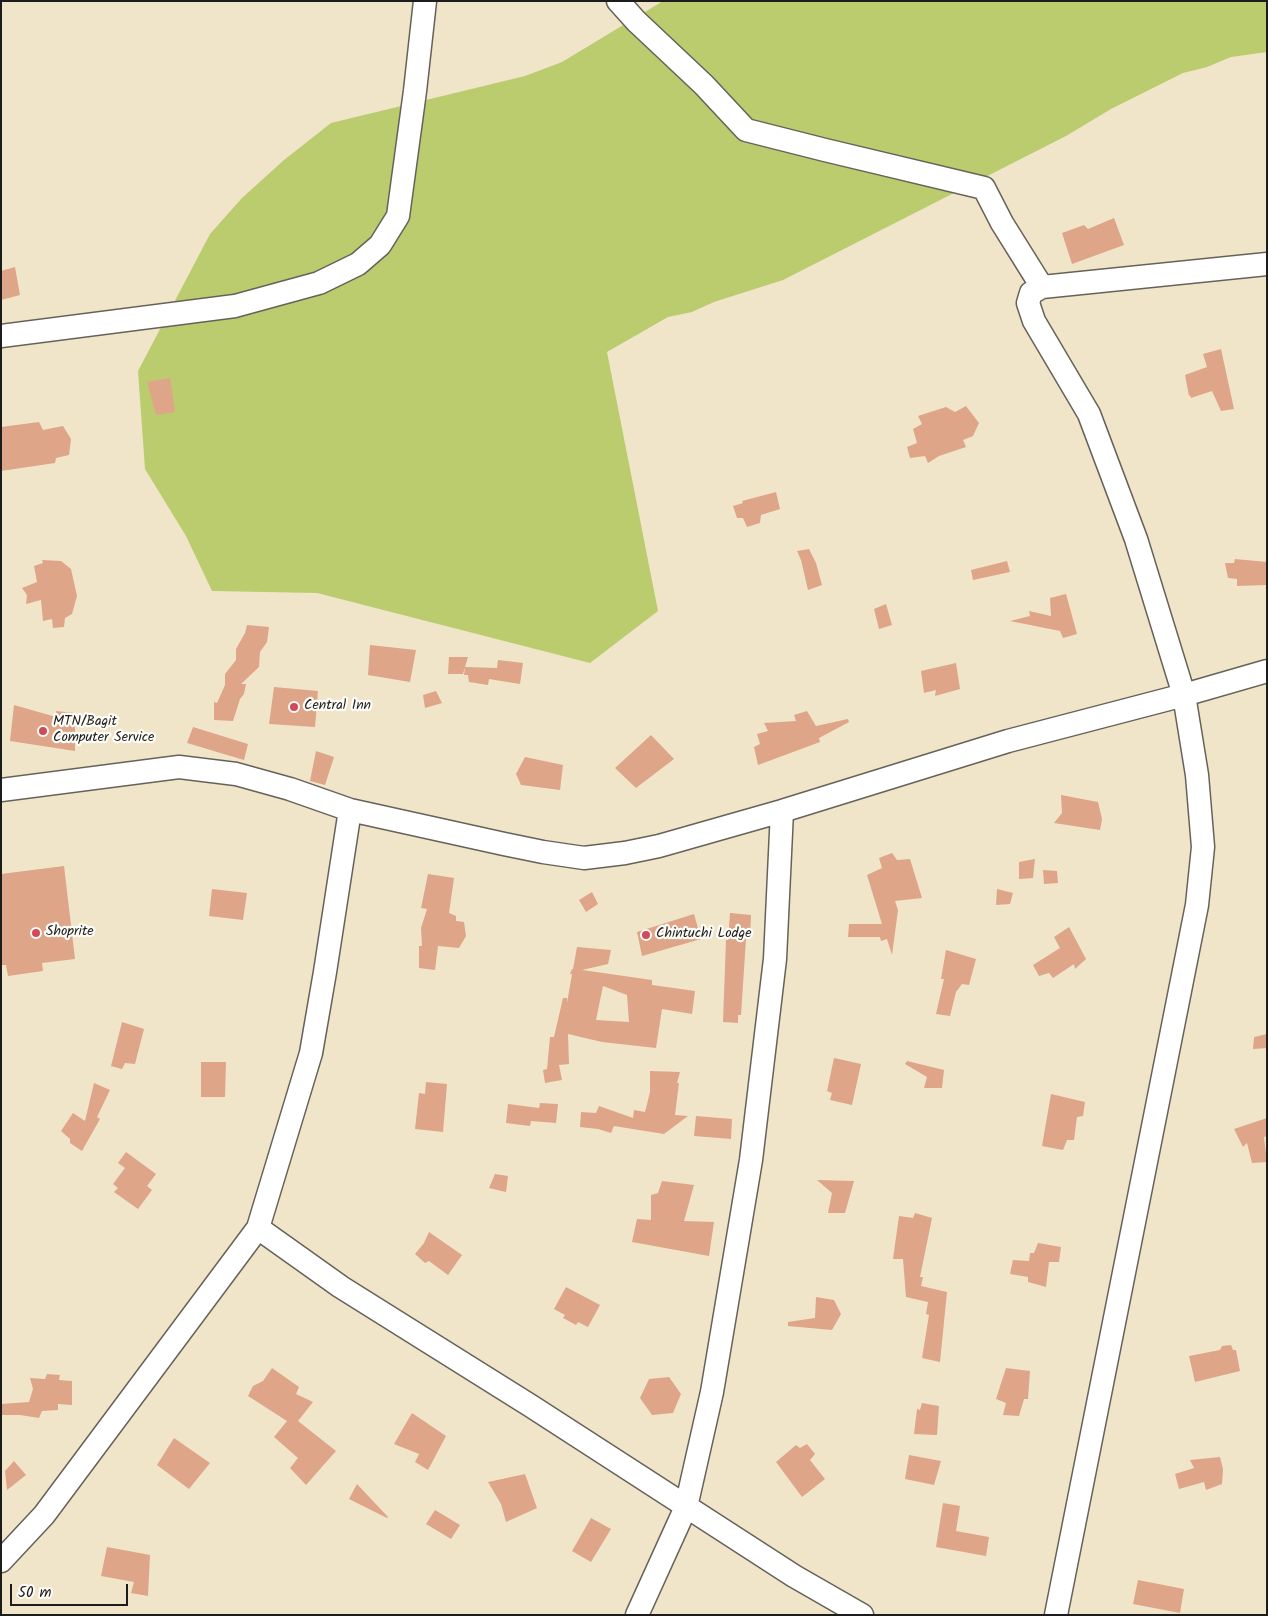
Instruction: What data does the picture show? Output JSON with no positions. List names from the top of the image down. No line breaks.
{"places":["Central Inn","MTN/Bagit Computer Service","Shoprite","Chintuchi Lodge"],"scale_bar":"50 m"}
